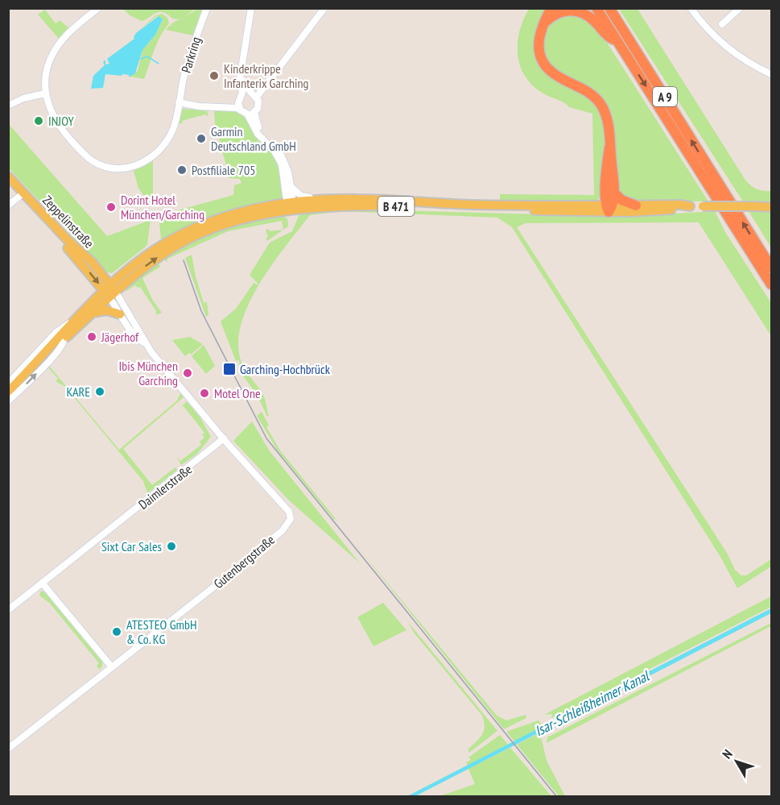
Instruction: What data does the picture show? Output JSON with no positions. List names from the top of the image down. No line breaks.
{"streets":{"highway":["A 9"],"main road":["B 471","Zeppelinstraße"],"street":["Parkring","Daimlerstraße","Gutenbergstraße"]},"crossings":[["B 471","Zeppelinstraße"],["Daimlerstraße","Gutenbergstraße"]],"water":["Isar-Schleißheimer Kanal"],"places":{"other":["Kinderkrippe Infanterix Garching","INJOY","Garmin Deutschland GmbH","Postfiliale 705","Dorint Hotel München/Garching","Jägerhof","Ibis München Garching","KARE","Motel One","Sixt Car Sales","ATESTEO GmbH & Co. KG"],"transit":["Garching-Hochbrück"]},"north":"top left"}
